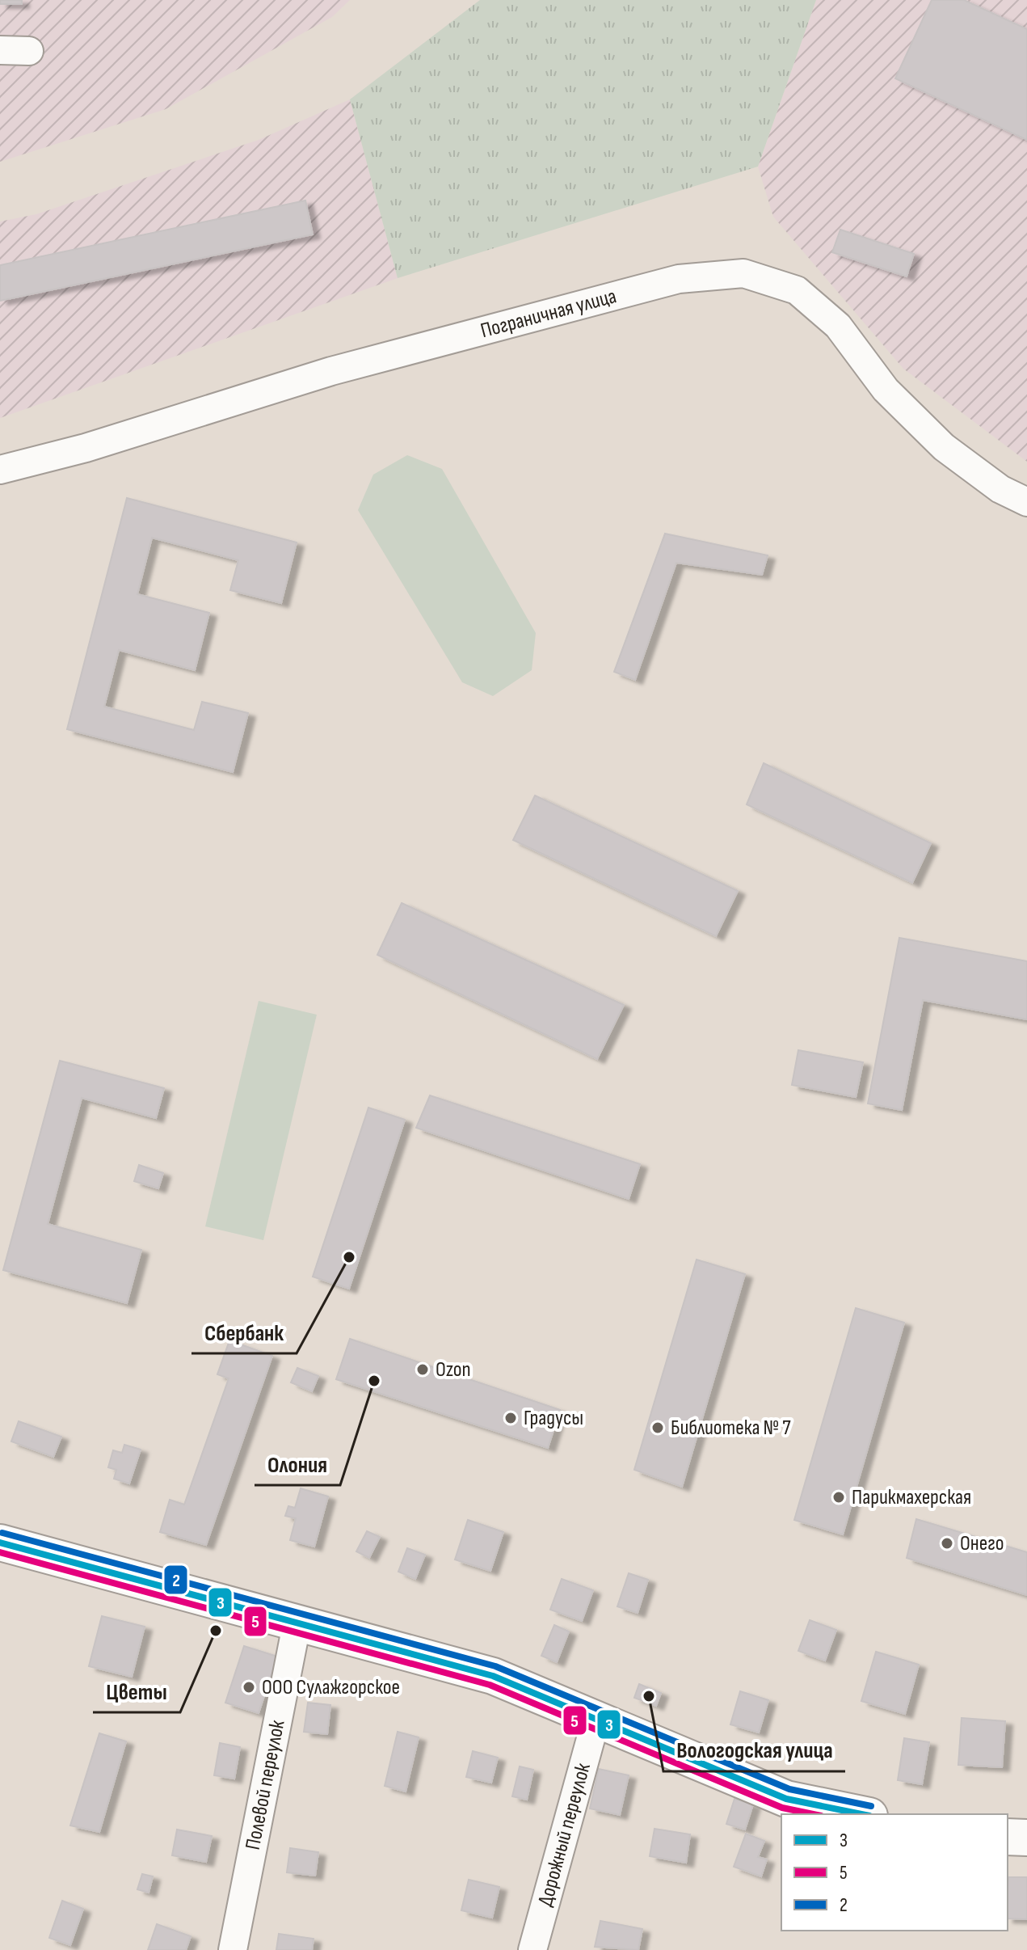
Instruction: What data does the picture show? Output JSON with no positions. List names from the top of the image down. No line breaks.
{"streets":{"street":["Пограничная улица","Полевой переулок","Дорожный переулок"]},"places":["Сбербанк","Ozon","Олония","Градусы","Библиотека № 7","Парикмахерская","Онего","Цветы","ООО Сулажгорское","Вологодская улица"],"lines":["transit line 2","transit line 3","transit line 5"],"legend":["3","5","2"]}
